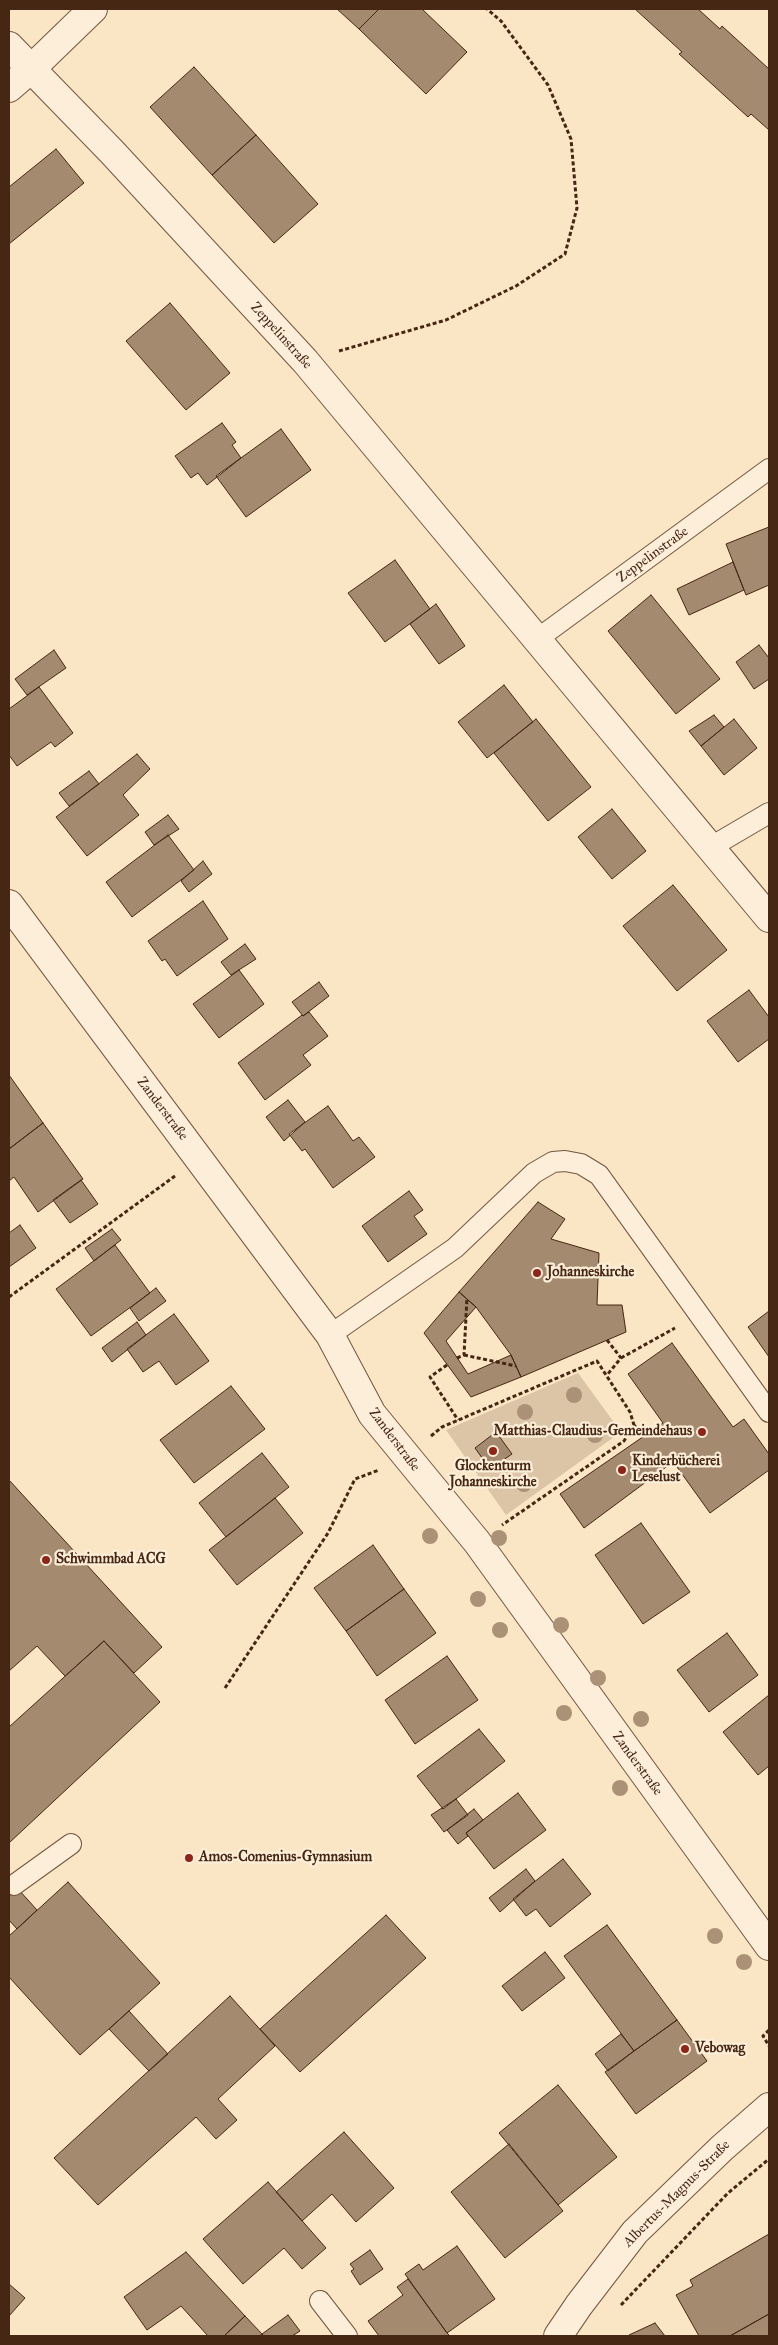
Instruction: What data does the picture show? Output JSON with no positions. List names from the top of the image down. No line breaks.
{"streets":{"street":["Zeppelinstraße","Zanderstraße","Albertus-Magnus-Straße"]},"places":["Johanneskirche","Matthias-Claudius-Gemeindehaus","Glockenturm Johanneskirche","Kinderbücherei Leselust","Schwimmbad ACG","Amos-Comenius-Gymnasium","Vebowag"]}
